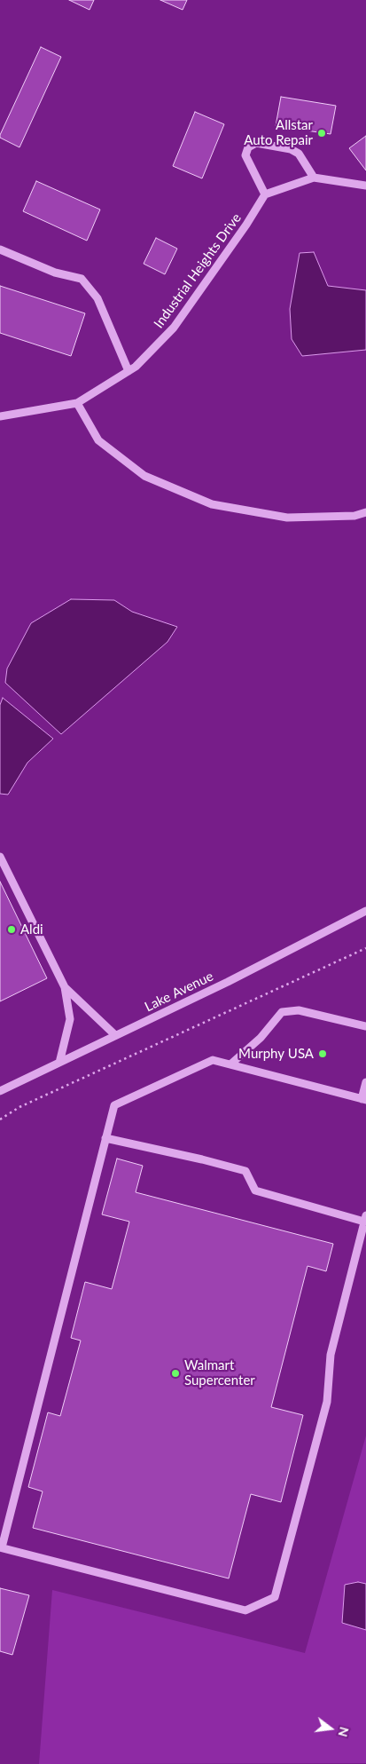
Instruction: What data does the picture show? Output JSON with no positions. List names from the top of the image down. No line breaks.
{"streets":{"street":["Industrial Heights Drive","Lake Avenue"]},"places":["Allstar Auto Repair","Aldi","Murphy USA","Walmart Supercenter"],"north":"right"}
